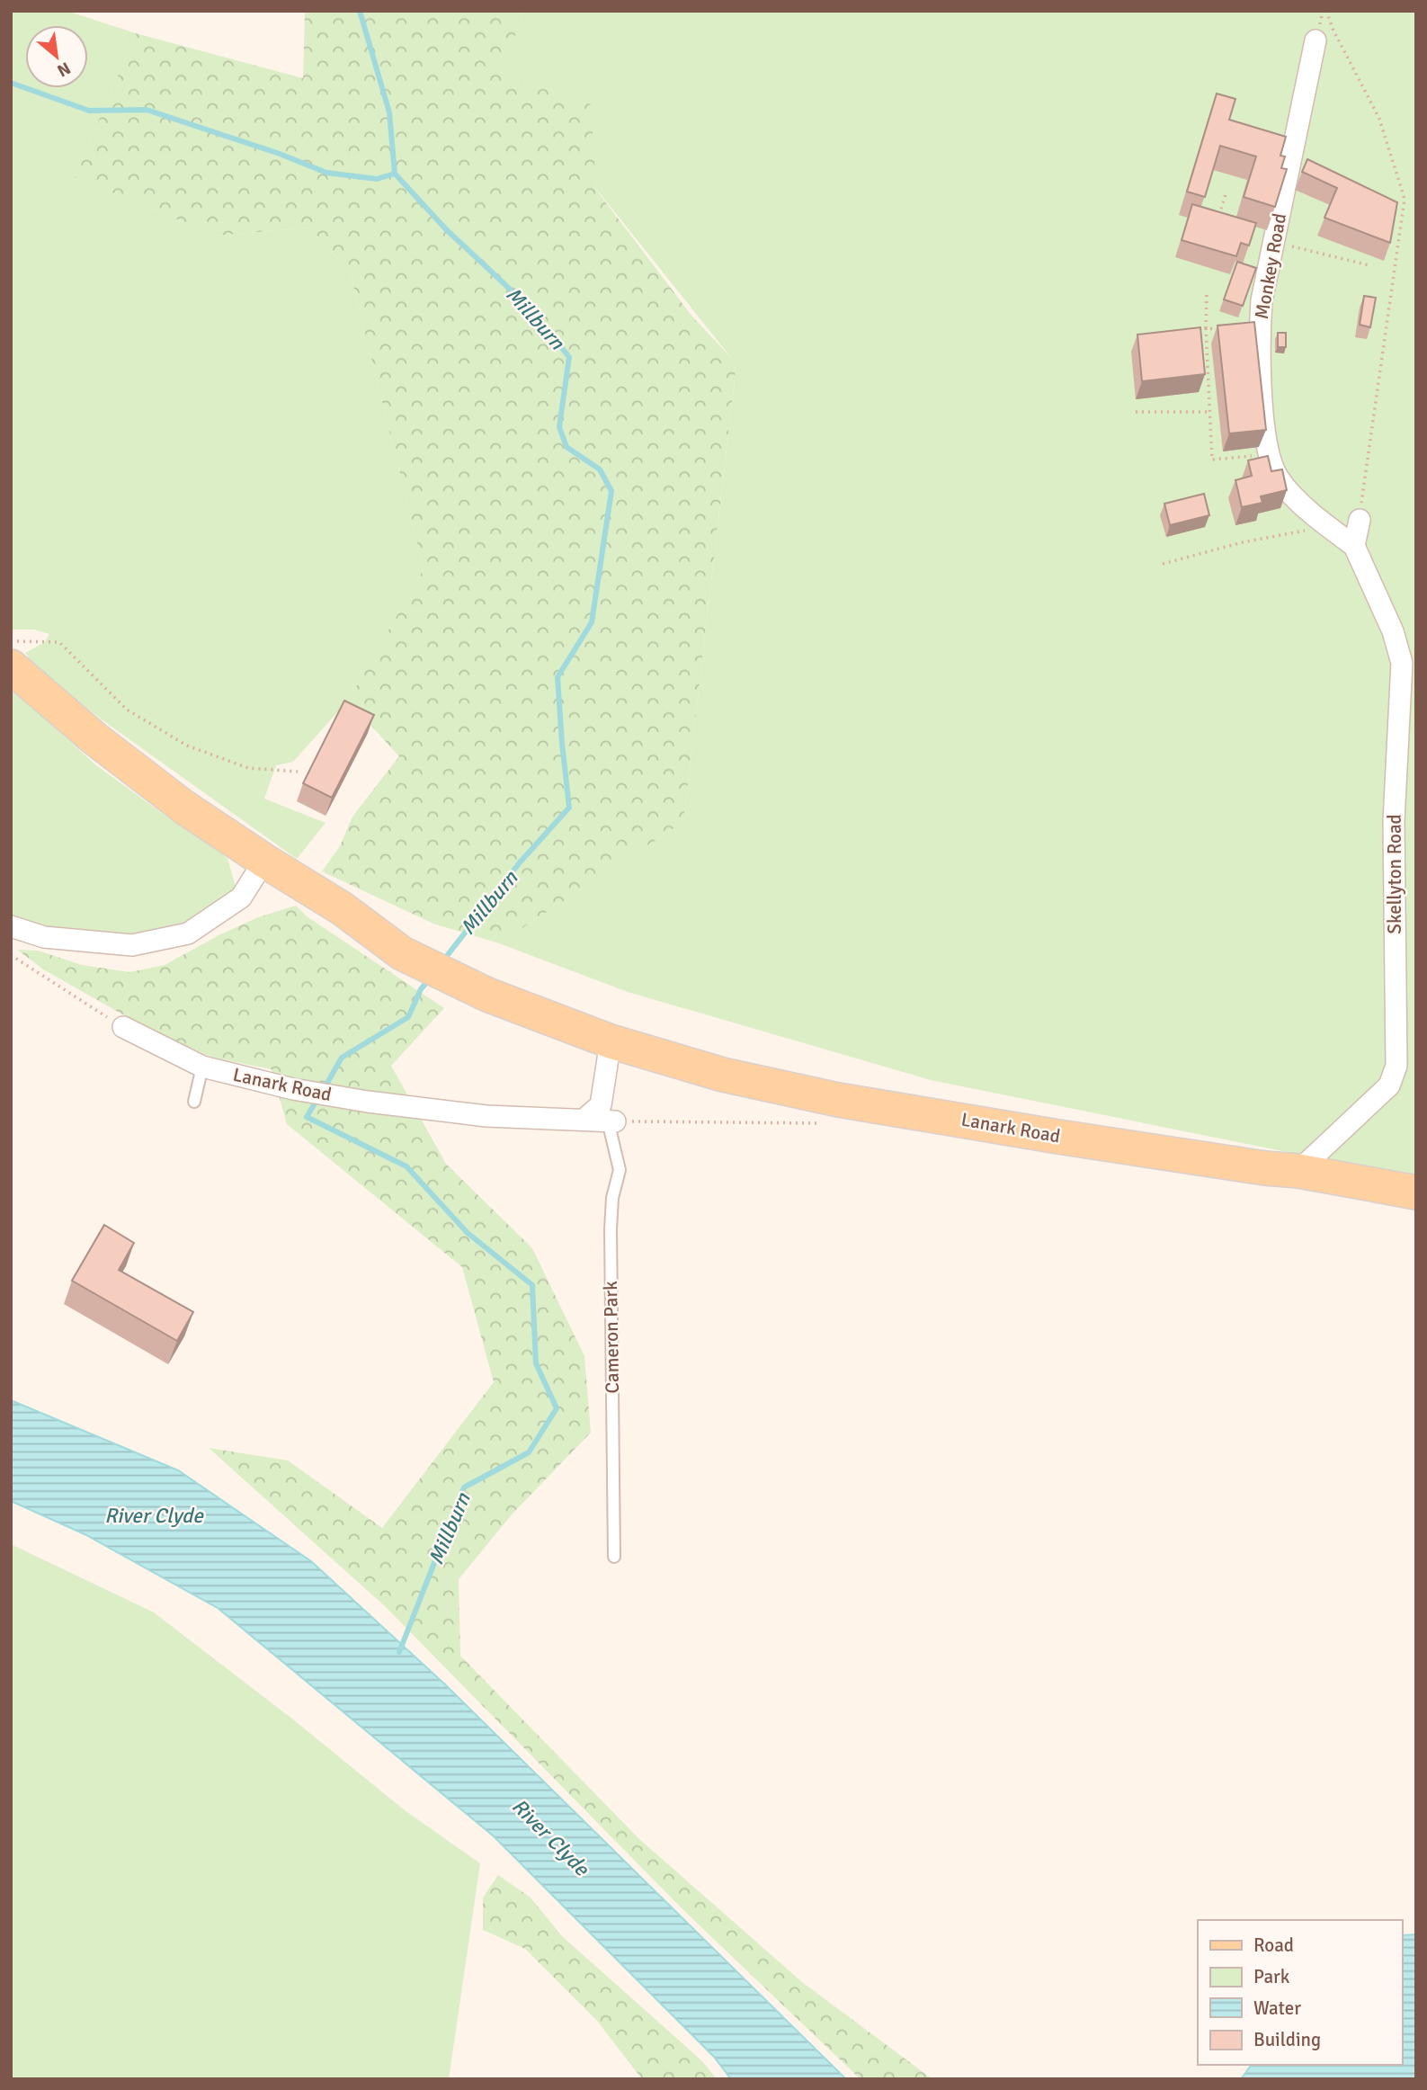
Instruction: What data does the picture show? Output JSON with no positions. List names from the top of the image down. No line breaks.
{"streets":{"main road":["Lanark Road"],"street":["Monkey Road","Skellyton Road"],"lane":["Cameron Park"]},"crossings":[["Monkey Road","Skellyton Road"],["Skellyton Road","Lanark Road"],["Lanark Road","Cameron Park"]],"water":["Millburn","River Clyde"],"legend":["Road","Park","Water","Building"],"north":"bottom right"}
